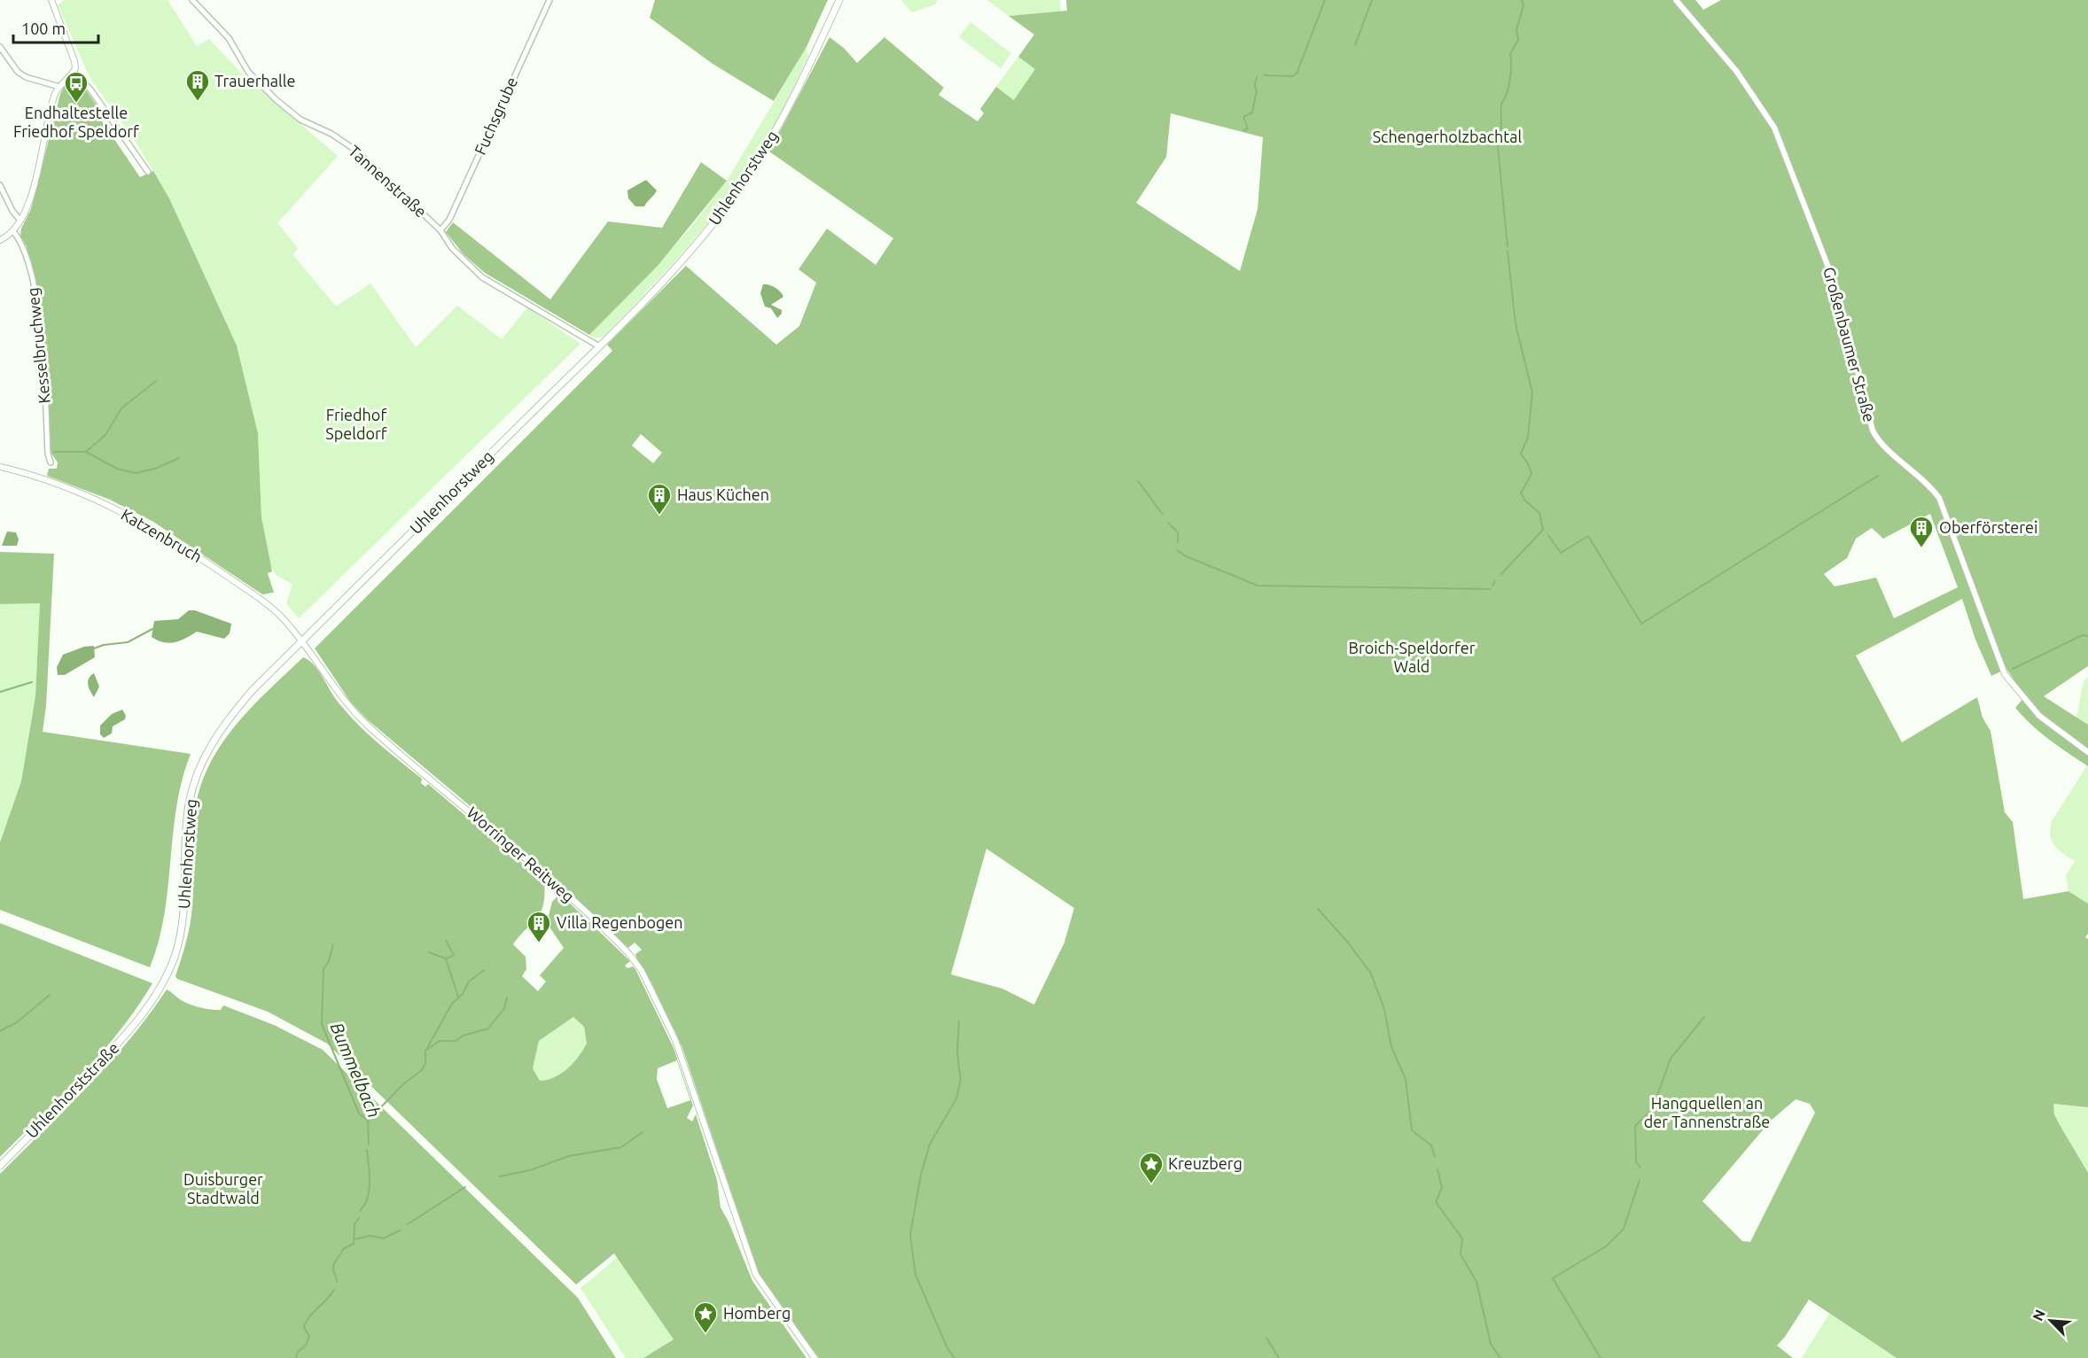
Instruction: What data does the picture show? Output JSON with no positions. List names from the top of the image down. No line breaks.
{"streets":{"main road":["Uhlenhorstweg","Uhlenhorststraße"],"street":["Fuchsgrube","Tannenstraße","Großenbaumer Straße","Kesselbruchweg","Katzenbruch","Worringer Reitweg"]},"crossings":[["Fuchsgrube","Tannenstraße"],["Uhlenhorstweg","Tannenstraße"],["Uhlenhorstweg","Katzenbruch"],["Uhlenhorstweg","Worringer Reitweg"],["Uhlenhorstweg","Uhlenhorststraße"],["Katzenbruch","Worringer Reitweg"]],"water":["Bummelbach"],"parks":["Schengerholzbachtal","Friedhof Speldorf","Broich-Speldorfer Wald","Hangquellen an der Tannenstraße","Duisburger Stadtwald"],"places":{"building":["Trauerhalle","Haus Küchen","Oberförsterei","Villa Regenbogen"],"bus stop":["Endhaltestelle Friedhof Speldorf"],"place":["Kreuzberg","Homberg"]},"scale_bar":"100 m","north":"top left"}
